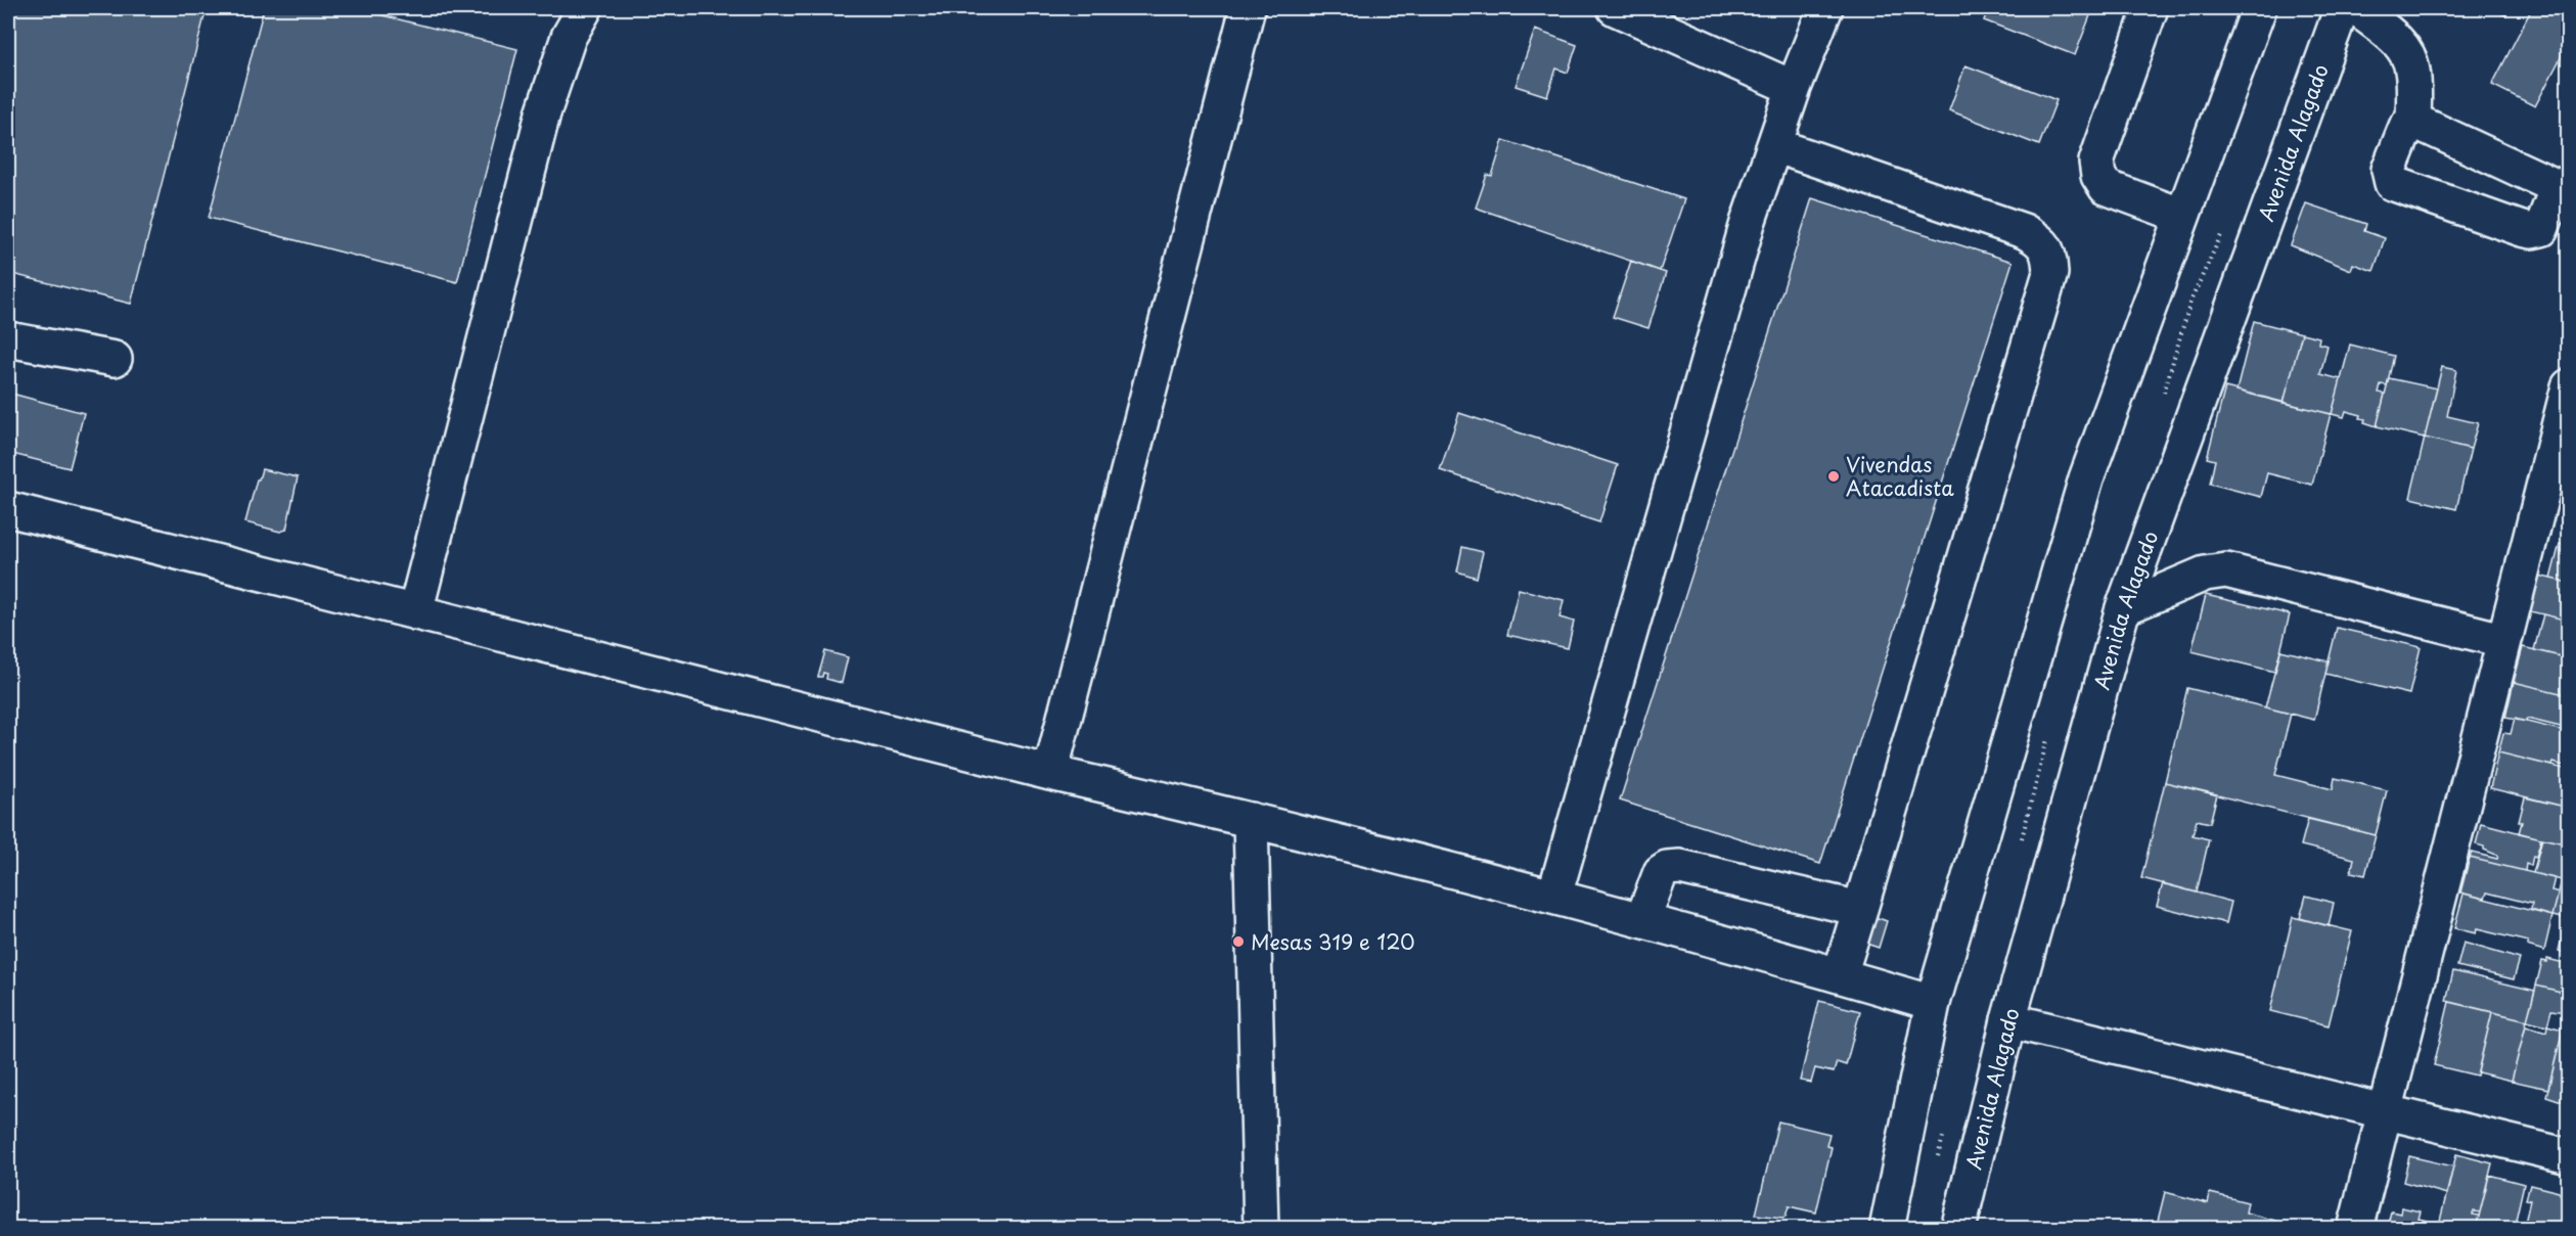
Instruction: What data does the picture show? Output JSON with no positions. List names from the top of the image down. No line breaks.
{"streets":{"street":["Avenida Alagado"]},"places":["Vivendas Atacadista","Mesas 319 e 120"]}
